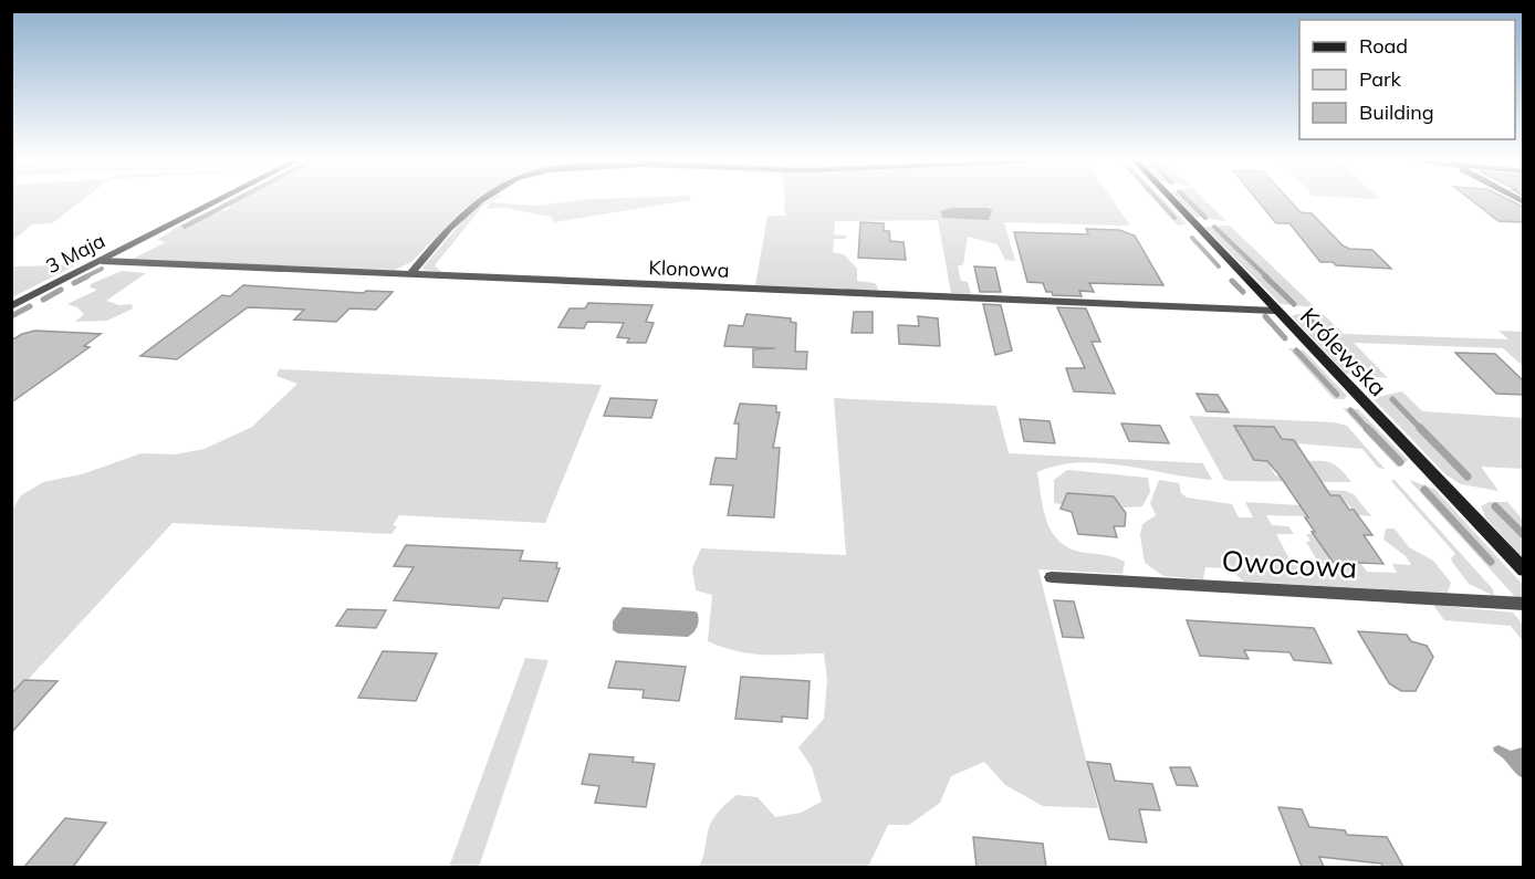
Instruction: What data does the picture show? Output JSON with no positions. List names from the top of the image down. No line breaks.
{"streets":{"main road":["Królewska"],"street":["3 Maja","Klonowa","Owocowa"]},"crossings":[["3 Maja","Klonowa"],["Klonowa","Królewska"]],"legend":["Road","Park","Building"]}
